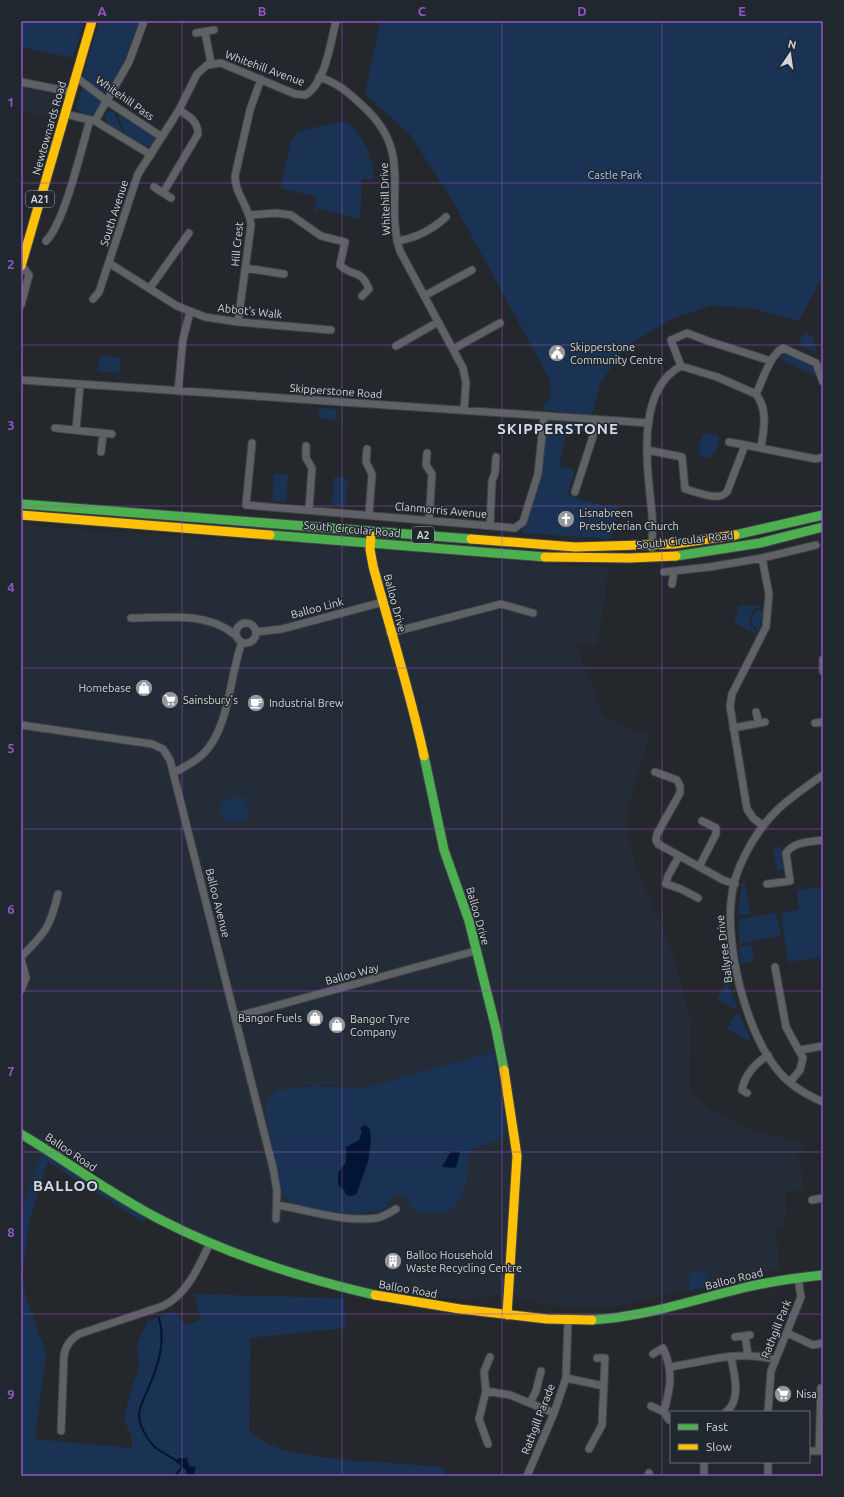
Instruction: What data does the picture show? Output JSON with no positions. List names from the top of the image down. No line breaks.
{"streets":{"main road":["Newtownards Road","A21","South Circular Road","A2","Balloo Drive","Balloo Road"],"street":["Whitehill Avenue","Whitehill Pass","Whitehill Drive","South Avenue","Hill Crest","Abbot's Walk","Skipperstone Road","Clanmorris Avenue","Balloo Link","Balloo Avenue","Ballyree Drive","Balloo Way","Rathgill Park","Rathgill Parade"]},"crossings":[["Whitehill Avenue","Whitehill Pass"],["Whitehill Avenue","Whitehill Drive"],["Whitehill Avenue","South Avenue"],["Whitehill Avenue","Hill Crest"],["Whitehill Pass","Newtownards Road"],["Whitehill Pass","South Avenue"],["Whitehill Drive","Skipperstone Road"],["South Avenue","Abbot's Walk"],["Hill Crest","Abbot's Walk"],["Skipperstone Road","Clanmorris Avenue"],["South Circular Road","Balloo Drive"],["Balloo Drive","Balloo Link"],["Balloo Drive","Balloo Way"],["Balloo Drive","Balloo Road"],["Balloo Avenue","Balloo Way"],["Balloo Road","Rathgill Park"],["Balloo Road","Rathgill Parade"]],"districts":["SKIPPERSTONE","BALLOO"],"parks":["Castle Park"],"places":{"public building":["Skipperstone Community Centre"],"church":["Lisnabreen Presbyterian Church"],"shop":["Homebase","Bangor Fuels","Bangor Tyre Company"],"supermarket":["Sainsbury's","Nisa"],"cafe":["Industrial Brew"],"building":["Balloo Household Waste Recycling Centre"]},"legend":["Fast","Slow"],"north":"top","grid":{"columns":["A","B","C","D","E"],"rows":["1","2","3","4","5","6","7","8","9"]}}
